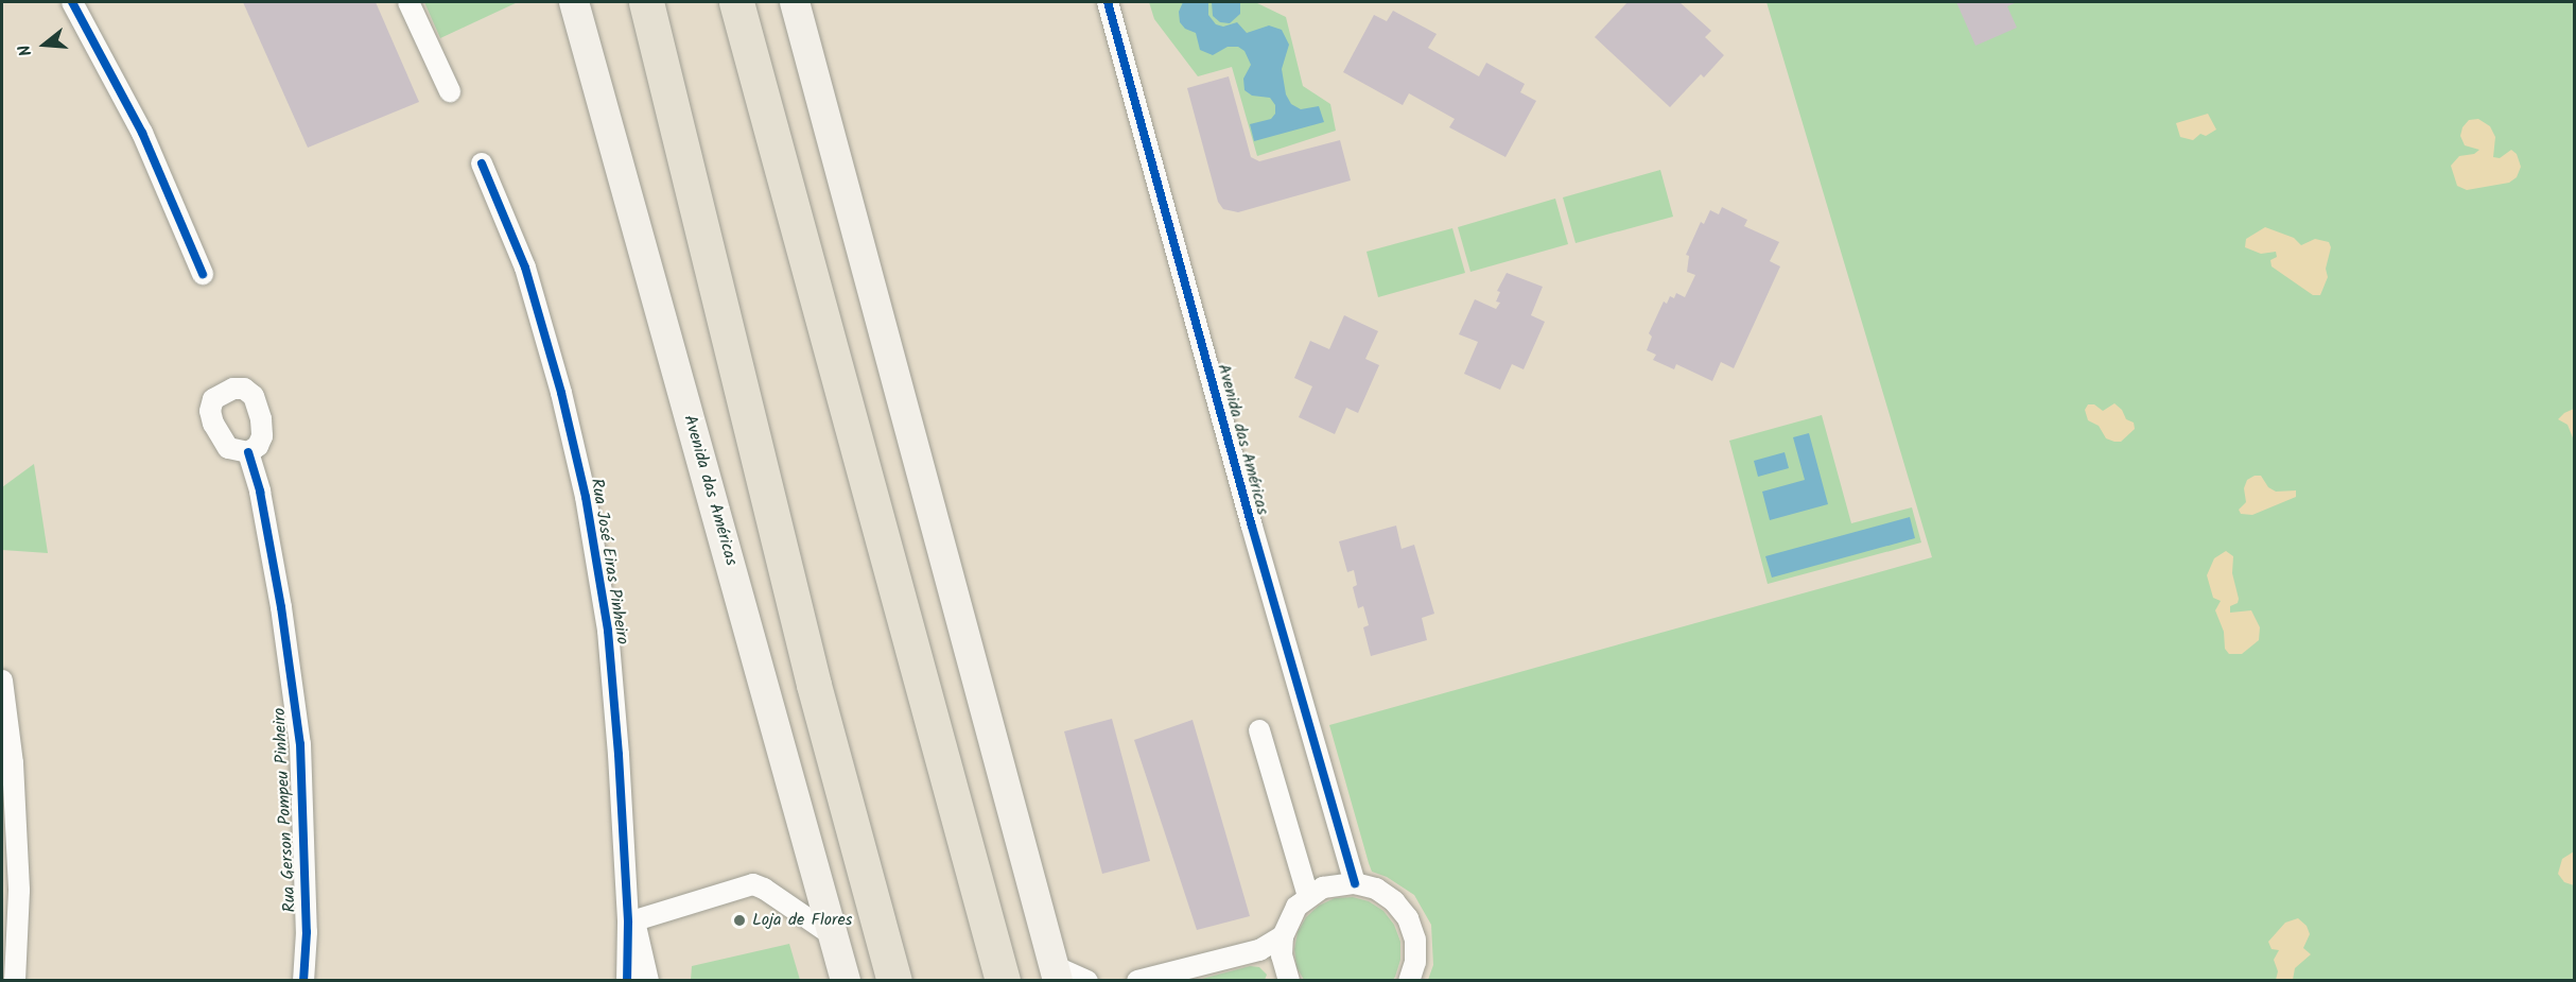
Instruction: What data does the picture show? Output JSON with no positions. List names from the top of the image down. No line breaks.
{"streets":{"main road":["Avenida das Américas"],"street":["Rua José Eiras Pinheiro","Rua Gerson Pompeu Pinheiro"]},"places":["Loja de Flores"],"north":"left"}
